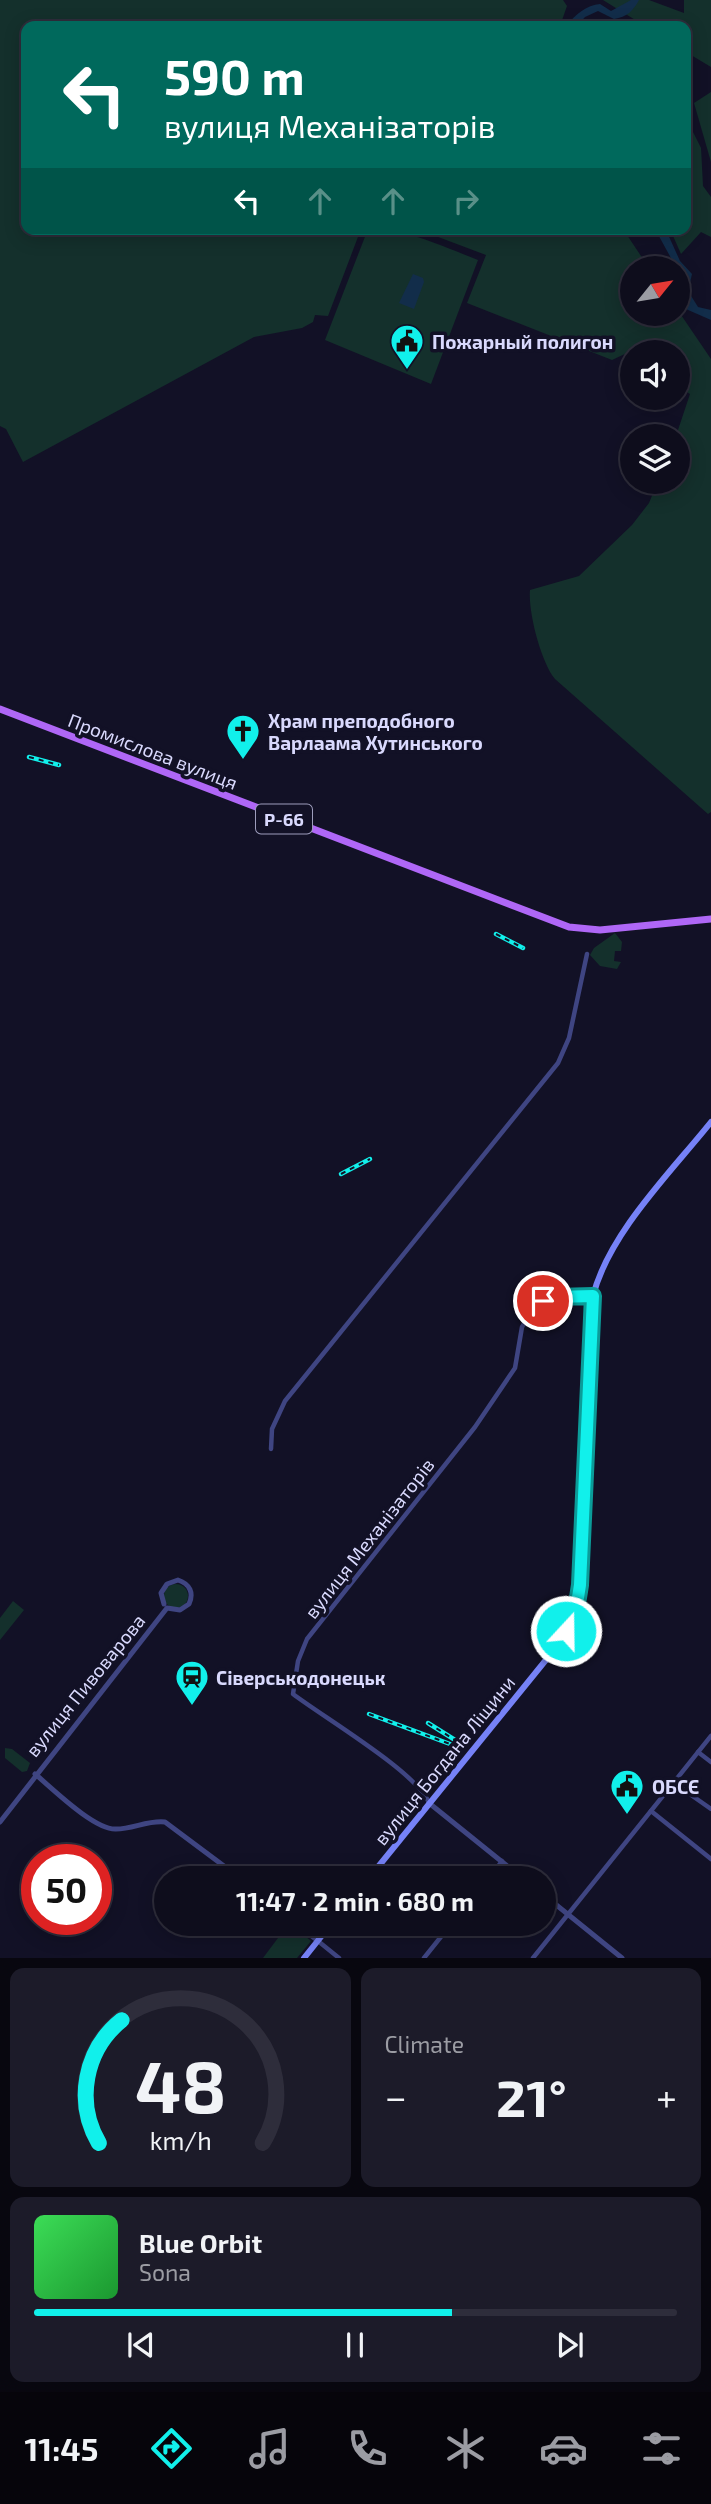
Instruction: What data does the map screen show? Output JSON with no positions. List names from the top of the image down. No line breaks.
{"streets":{"main road":["Промислова вулиця","Р-66","вулиця Богдана Ліщини"],"street":["вулиця Механізаторів","вулиця Пивоварова"]},"crossings":[["вулиця Механізаторів","вулиця Богдана Ліщини"]],"places":{"public building":["Пожарный полигон","ОБСЄ"],"church":["Храм преподобного Варлаама Хутинського"],"station":["Сіверськодонецьк"]},"north":"top right","page":{"turn":["590 m","вулиця Механізаторів"],"limit":"50","trip":"11:47 · 2 min · 680 m","tile":"Climate","heat":["−","21°","+"],"song":["Blue Orbit","Sona"],"tabs":"11:45","gauge":["48","km/h"]}}
